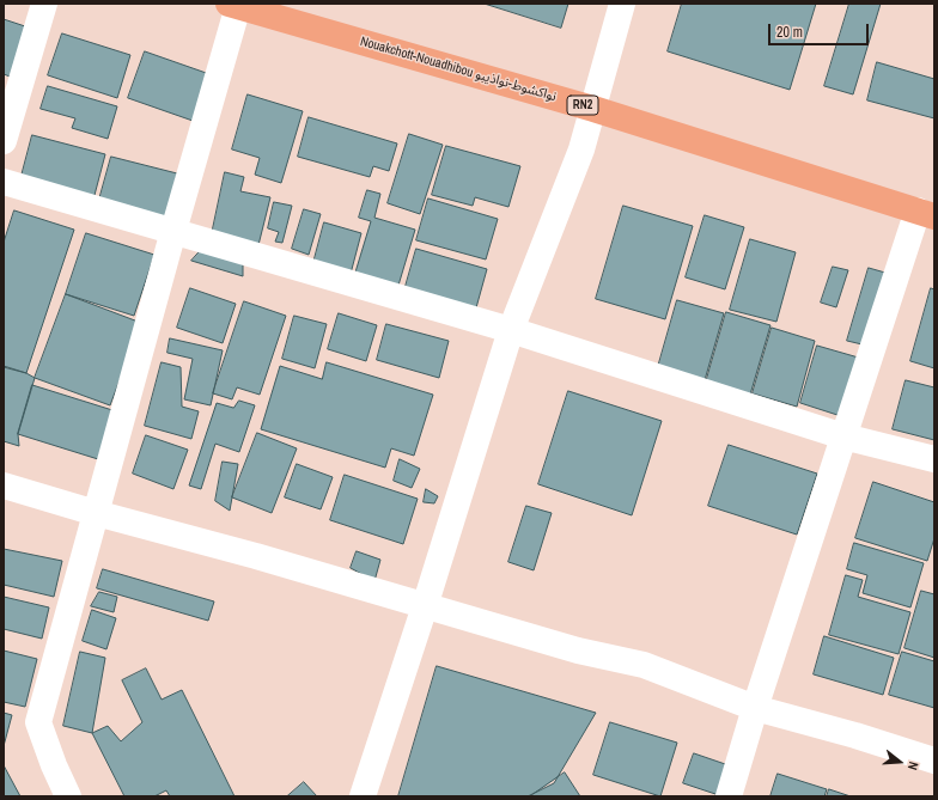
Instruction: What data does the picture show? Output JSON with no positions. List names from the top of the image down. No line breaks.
{"streets":{"highway":["Nouakchott-Nouadhibou نواكشوط-نواذيبو","RN2"]},"scale_bar":"20 m","north":"right"}
